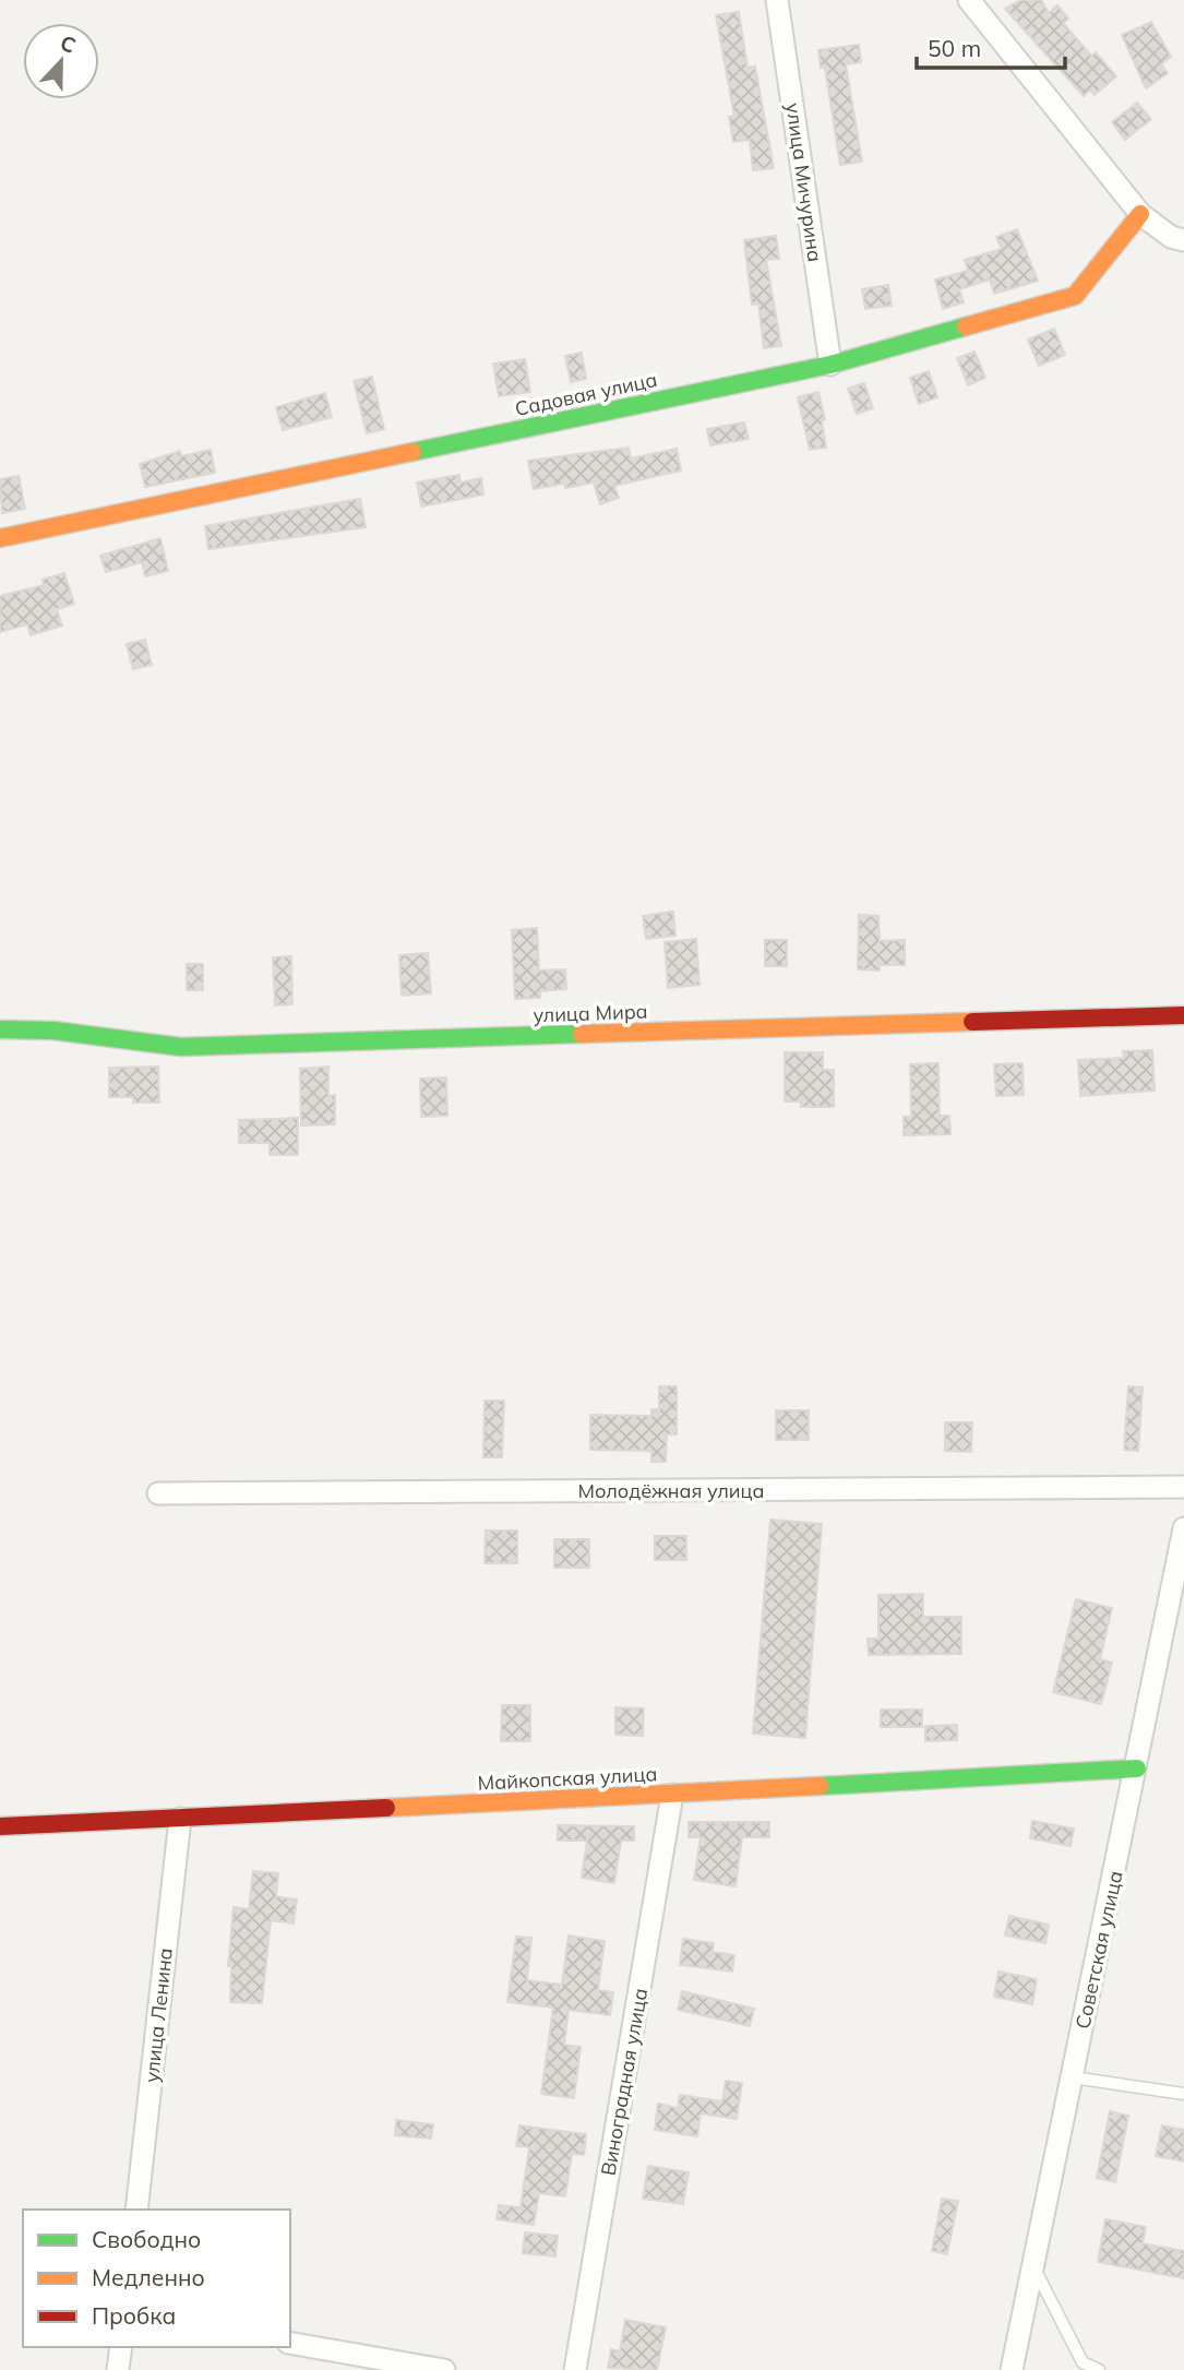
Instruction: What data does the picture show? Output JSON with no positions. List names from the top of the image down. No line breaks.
{"streets":{"street":["улица Мичурина","Садовая улица","улица Мира","Молодёжная улица","Майкопская улица","Советская улица","улица Ленина","Виноградная улица"]},"crossings":[["улица Мичурина","Садовая улица"],["Майкопская улица","Советская улица"],["Майкопская улица","улица Ленина"],["Майкопская улица","Виноградная улица"]],"legend":["Свободно","Медленно","Пробка"],"scale_bar":"50 m","north":"top"}
